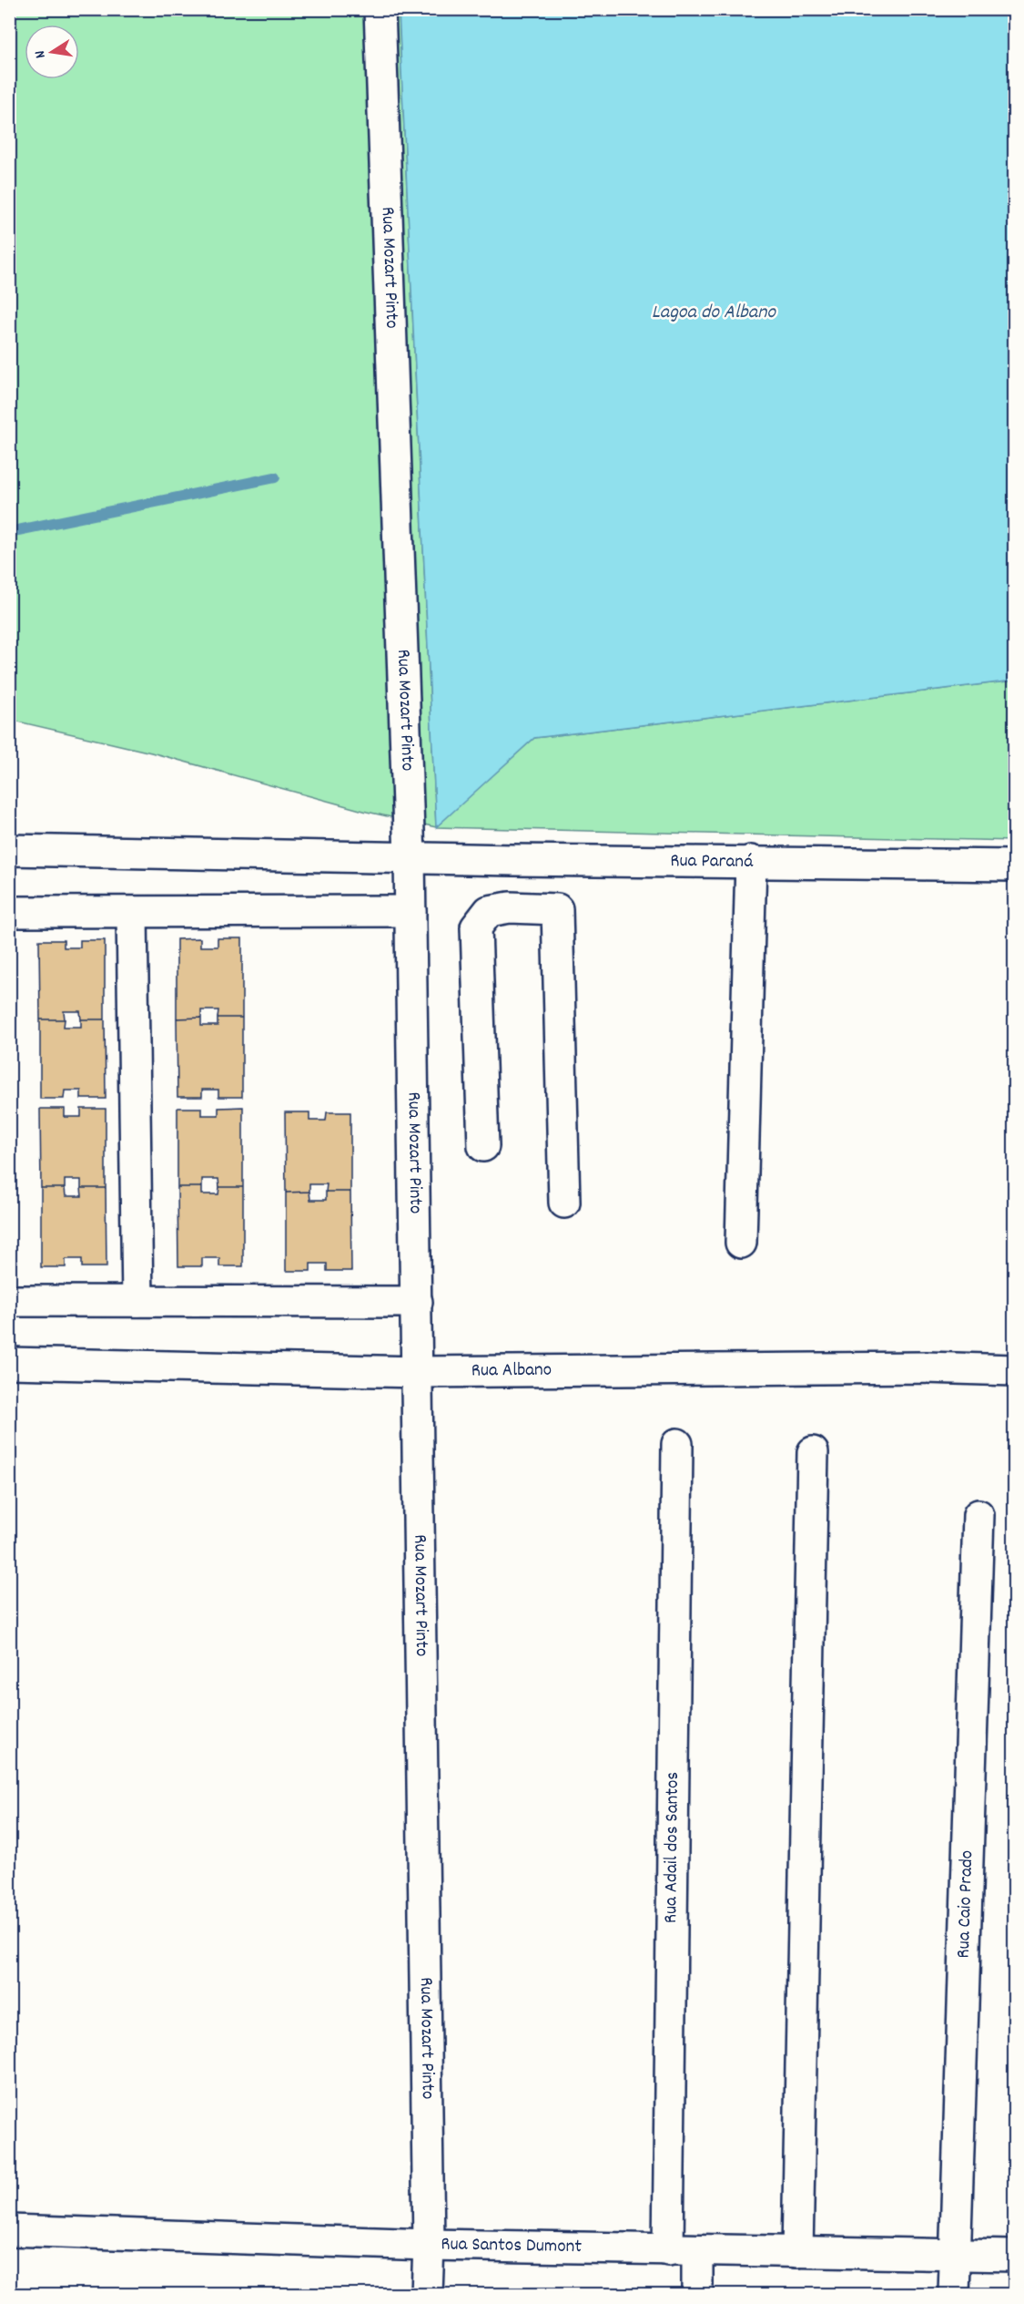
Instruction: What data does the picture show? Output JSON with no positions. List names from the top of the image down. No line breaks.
{"streets":{"street":["Rua Mozart Pinto","Rua Paraná","Rua Albano","Rua Adail dos Santos","Rua Caio Prado","Rua Santos Dumont"]},"crossings":[["Rua Mozart Pinto","Rua Paraná"],["Rua Mozart Pinto","Rua Albano"],["Rua Mozart Pinto","Rua Santos Dumont"],["Rua Adail dos Santos","Rua Santos Dumont"],["Rua Caio Prado","Rua Santos Dumont"]],"water":["Lagoa do Albano"],"north":"left"}
